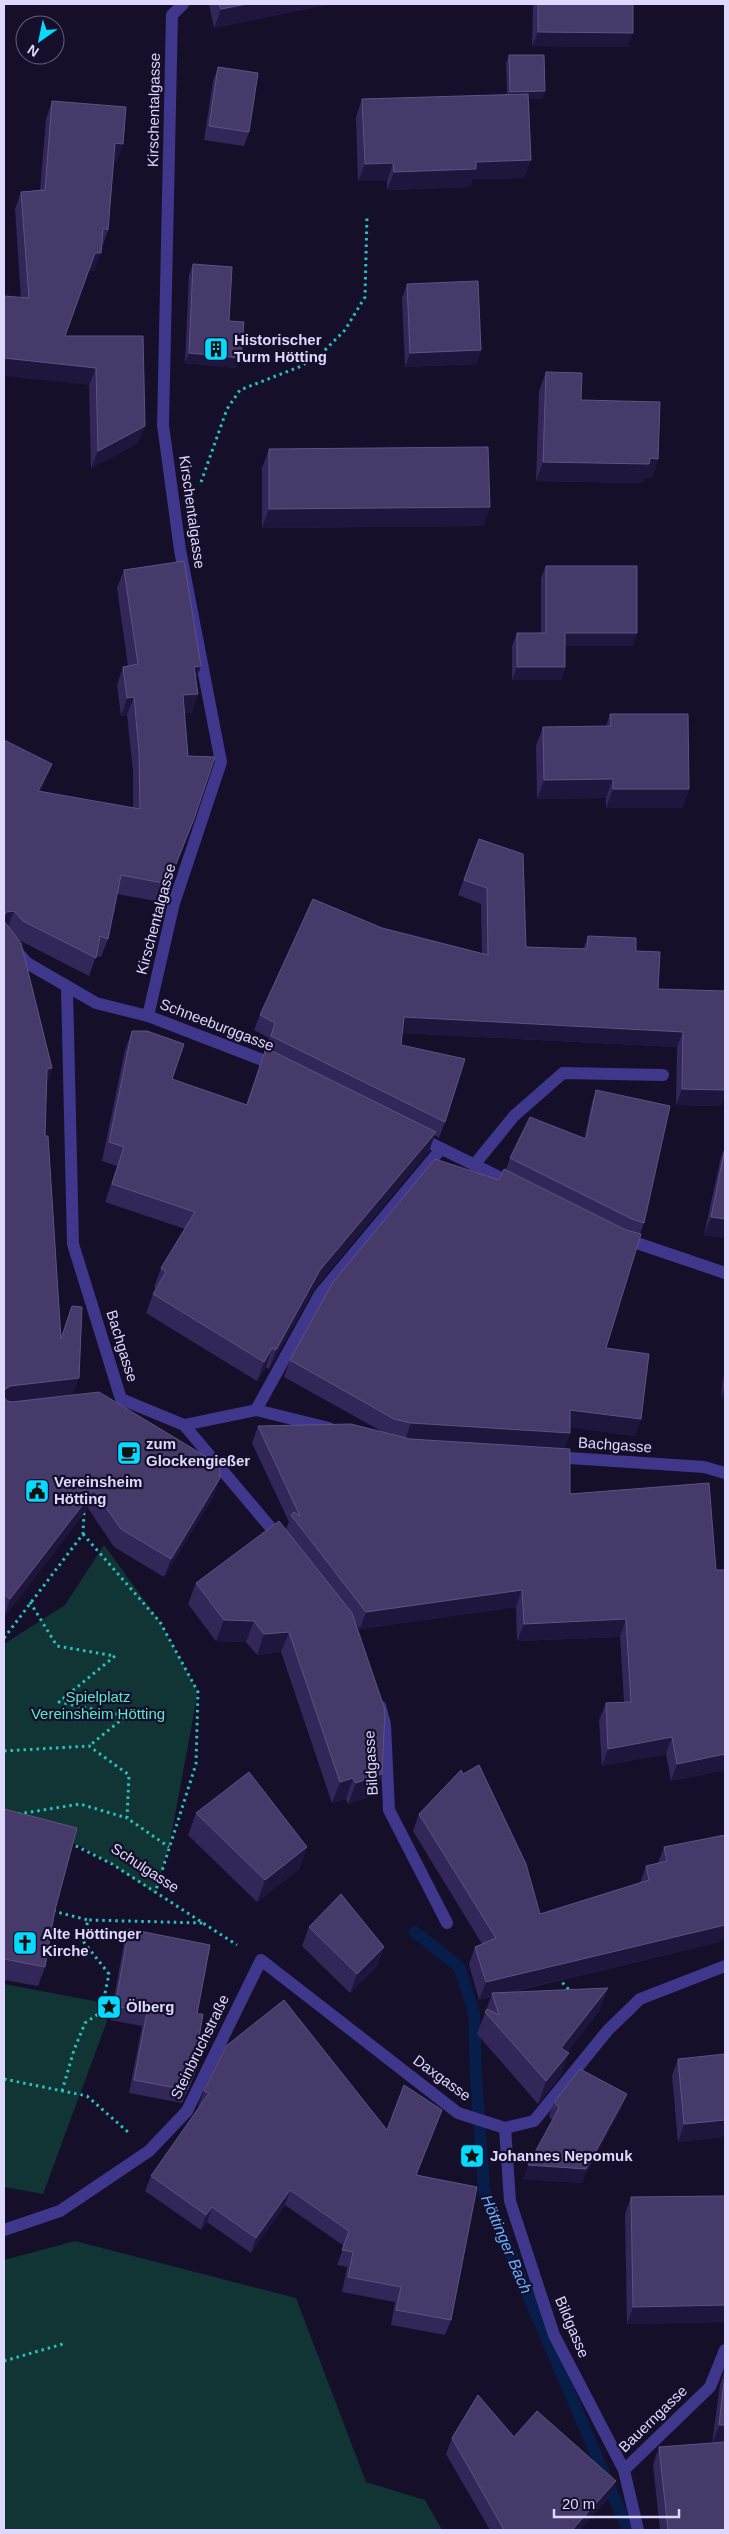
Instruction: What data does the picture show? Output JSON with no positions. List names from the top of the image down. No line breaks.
{"streets":{"street":["Kirschentalgasse","Schneeburggasse","Bachgasse","Bildgasse","Steinbruchstraße","Daxgasse","Bauerngasse"],"path":["Schulgasse"]},"crossings":[["Kirschentalgasse","Schneeburggasse"],["Schneeburggasse","Bachgasse"],["Bildgasse","Daxgasse"],["Bildgasse","Bauerngasse"],["Schulgasse","Steinbruchstraße"],["Schulgasse","Daxgasse"],["Steinbruchstraße","Daxgasse"]],"water":["Höttinger Bach"],"parks":["Spielplatz Vereinsheim Hötting"],"places":{"building":["Historischer Turm Hötting"],"cafe":["zum Glockengießer"],"public building":["Vereinsheim Hötting"],"church":["Alte Höttinger Kirche"],"place":["Ölberg","Johannes Nepomuk"]},"scale_bar":"20 m","north":"bottom left"}
